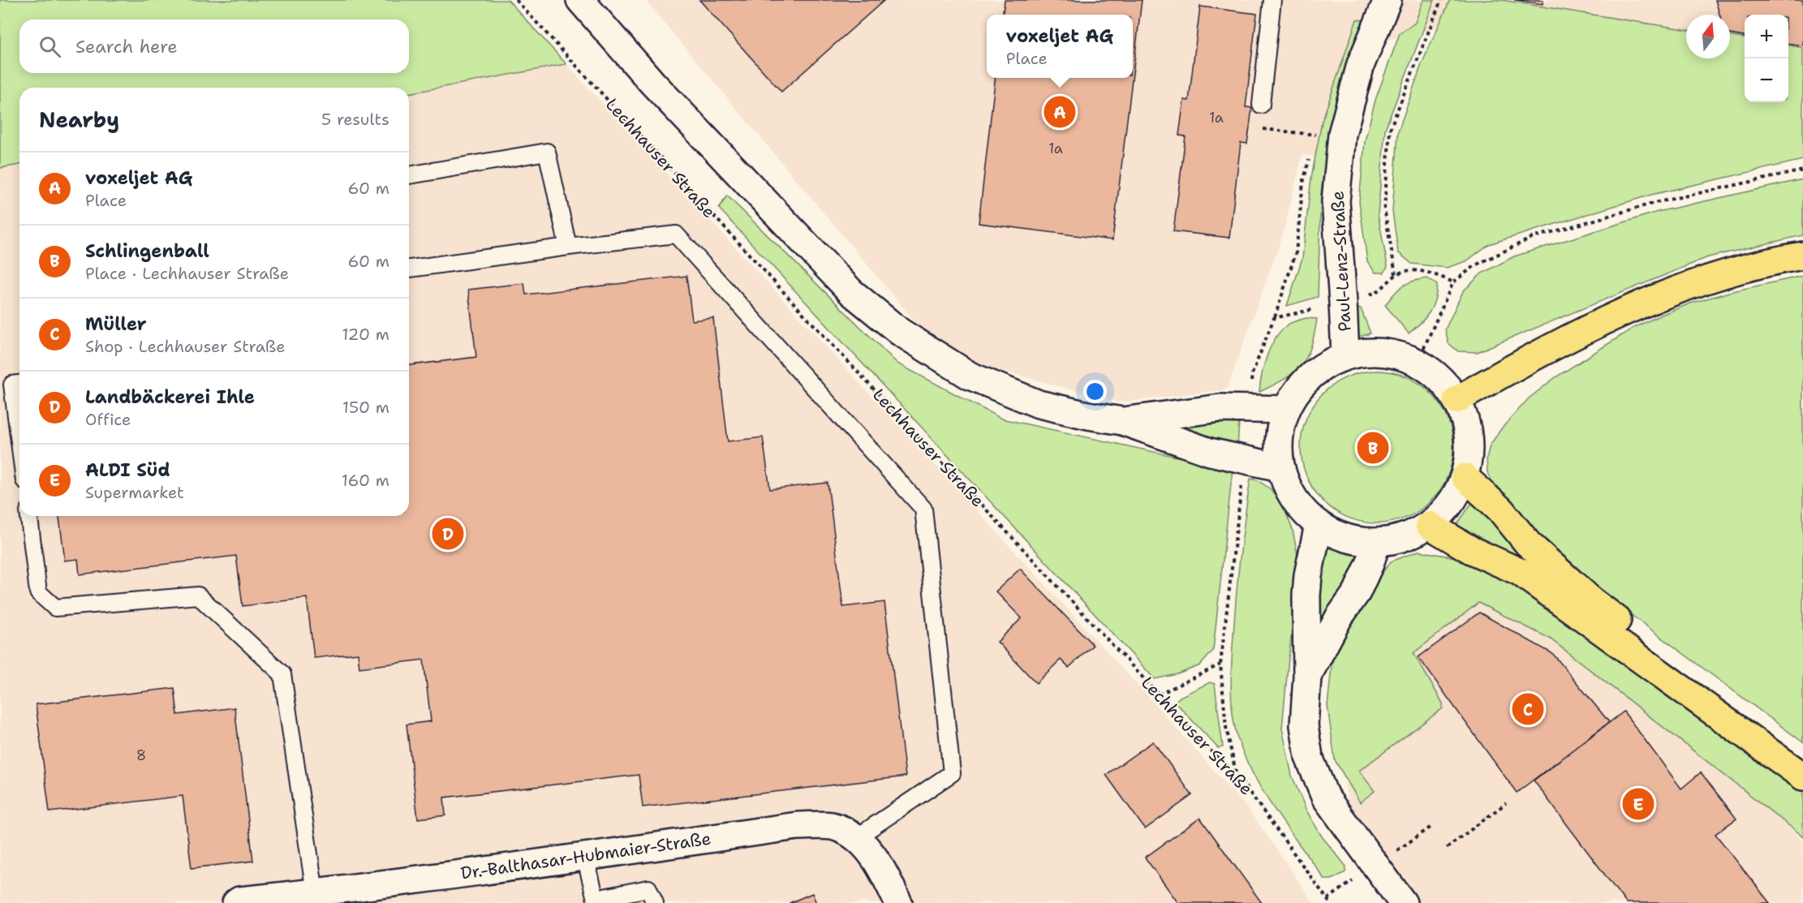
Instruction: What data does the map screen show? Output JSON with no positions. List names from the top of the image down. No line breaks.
{"streets":{"main road":["Paul-Lenz-Straße","Dr.-Balthasar-Hubmaier-Straße"],"path":["Lechhauser Straße"]},"house_numbers":["1a","1a","8"],"north":"top","page":{"map_buttons":["+","−"],"popup":["voxeljet AG","Place"],"search":"Search here","heading":["Nearby","5 results"],"pins":["A","B","D","C","E"],"list":[{"mark":"A","name":"voxeljet AG","note":"Place","value":"60 m"},{"mark":"B","name":"Schlingenball","note":"Place · Lechhauser Straße","value":"60 m"},{"mark":"C","name":"Müller","note":"Shop · Lechhauser Straße","value":"120 m"},{"mark":"D","name":"Landbäckerei Ihle","note":"Office","value":"150 m"},{"mark":"E","name":"ALDI Süd","note":"Supermarket","value":"160 m"}]}}
